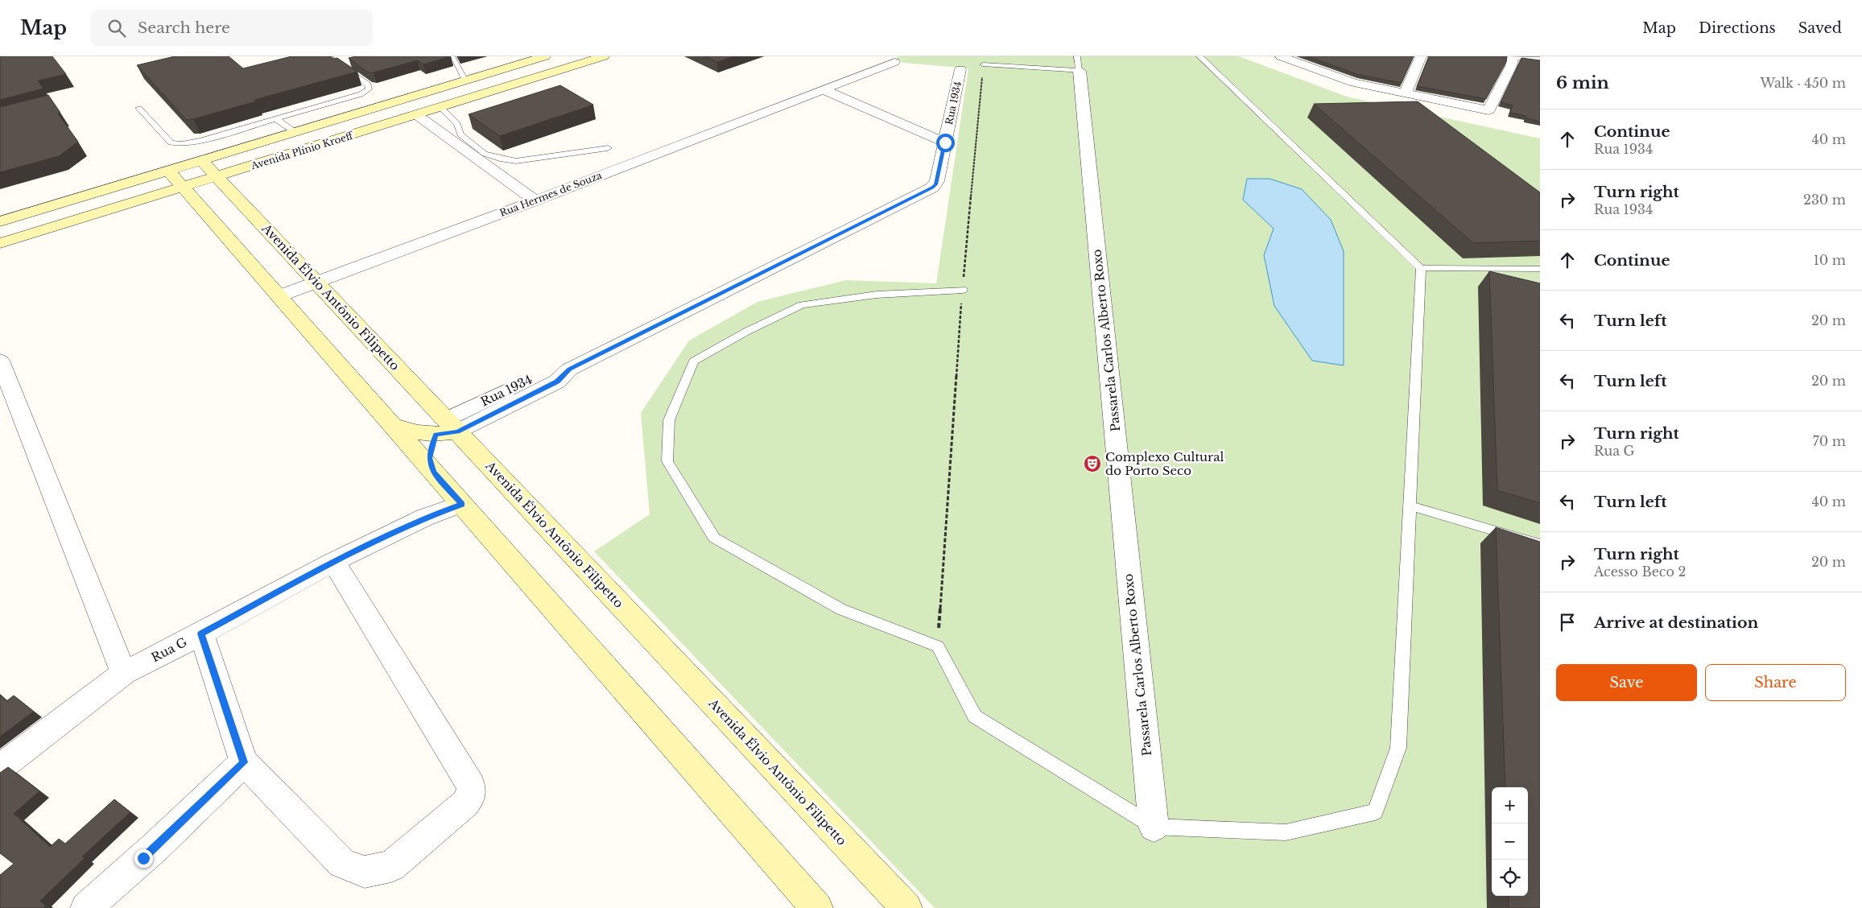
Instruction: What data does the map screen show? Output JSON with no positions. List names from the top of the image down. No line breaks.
{"streets":{"main road":["Avenida Plínio Kroeff","Avenida Élvio Antônio Filipetto"],"street":["Rua 1934","Rua Hermes de Souza","Passarela Carlos Alberto Roxo","Rua G"]},"crossings":[["Rua 1934","Avenida Élvio Antônio Filipetto"],["Avenida Plínio Kroeff","Avenida Élvio Antônio Filipetto"],["Rua Hermes de Souza","Avenida Élvio Antônio Filipetto"]],"places":{"theatre":["Complexo Cultural do Porto Seco"]},"page":{"header":"Map","search":"Search here","nav":["Map","Directions","Saved"],"heading":["6 min","Walk · 450 m"],"list":[["Continue","Rua 1934","40 m"],["Turn right","Rua 1934","230 m"],["Continue","10 m"],["Turn left","20 m"],["Turn left","20 m"],["Turn right","Rua G","70 m"],["Turn left","40 m"],["Turn right","Acesso Beco 2","20 m"],"Arrive at destination"],"buttons":["Save","Share"],"map_buttons":["+","−"]}}
